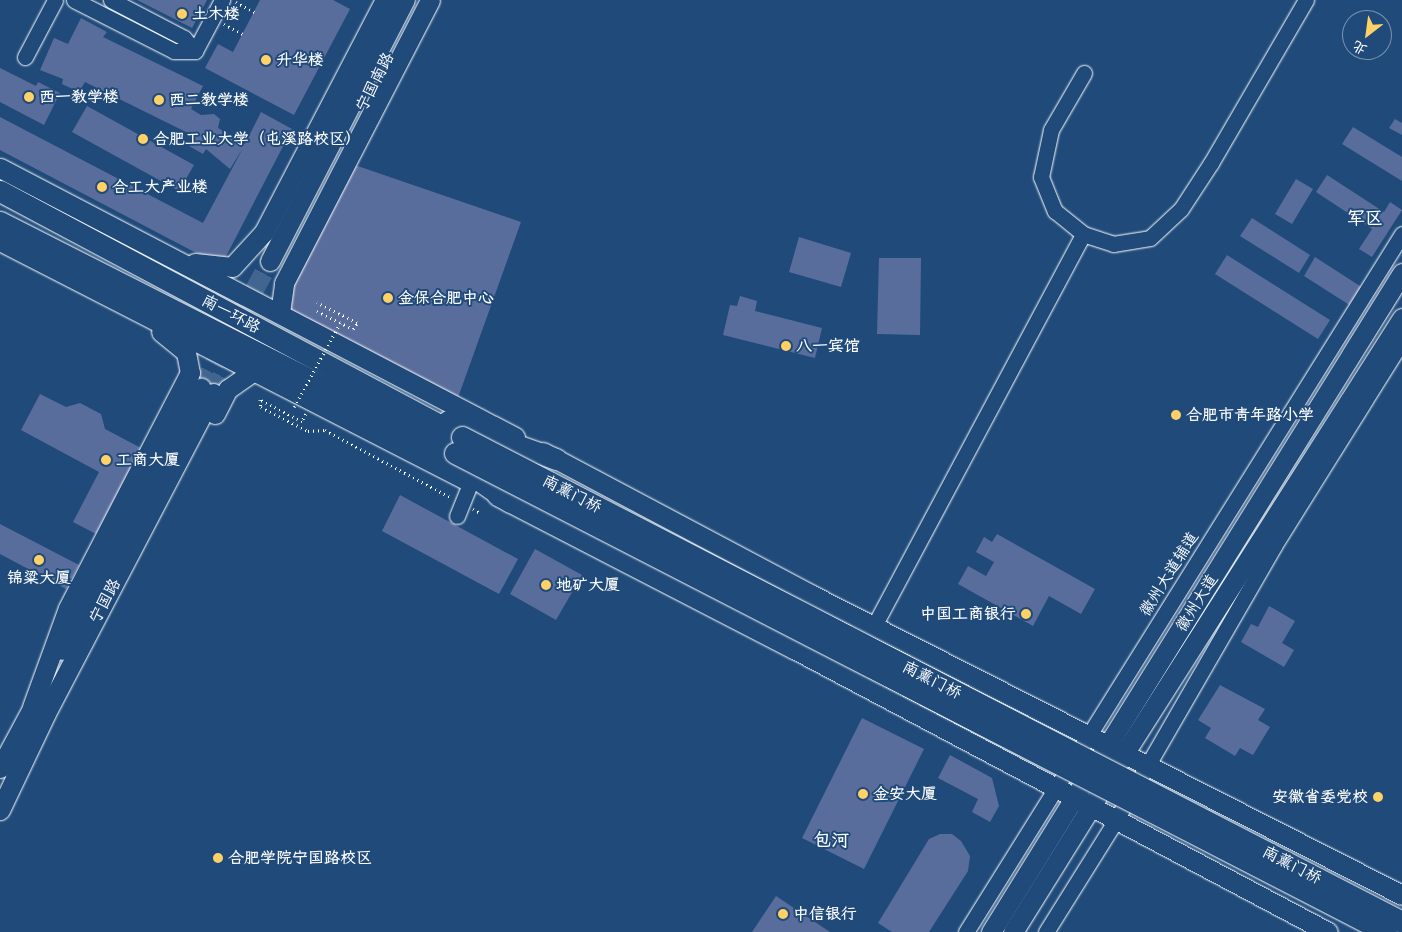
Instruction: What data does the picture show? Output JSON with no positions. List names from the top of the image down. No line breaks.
{"streets":{"highway":["南一环路","南薰门桥"],"main road":["宁国南路","宁国路","徽州大道"],"street":["徽州大道辅道"]},"crossings":[["南一环路","南薰门桥"]],"districts":["军区","包河"],"places":["土木楼","升华楼","西一教学楼","西二教学楼","合肥工业大学（屯溪路校区）","合工大产业楼","金保合肥中心","八一宾馆","合肥市青年路小学","工商大厦","锦粱大厦","地矿大厦","中国工商银行","金安大厦","安徽省委党校","合肥学院宁国路校区","中信银行"],"north":"bottom left"}
